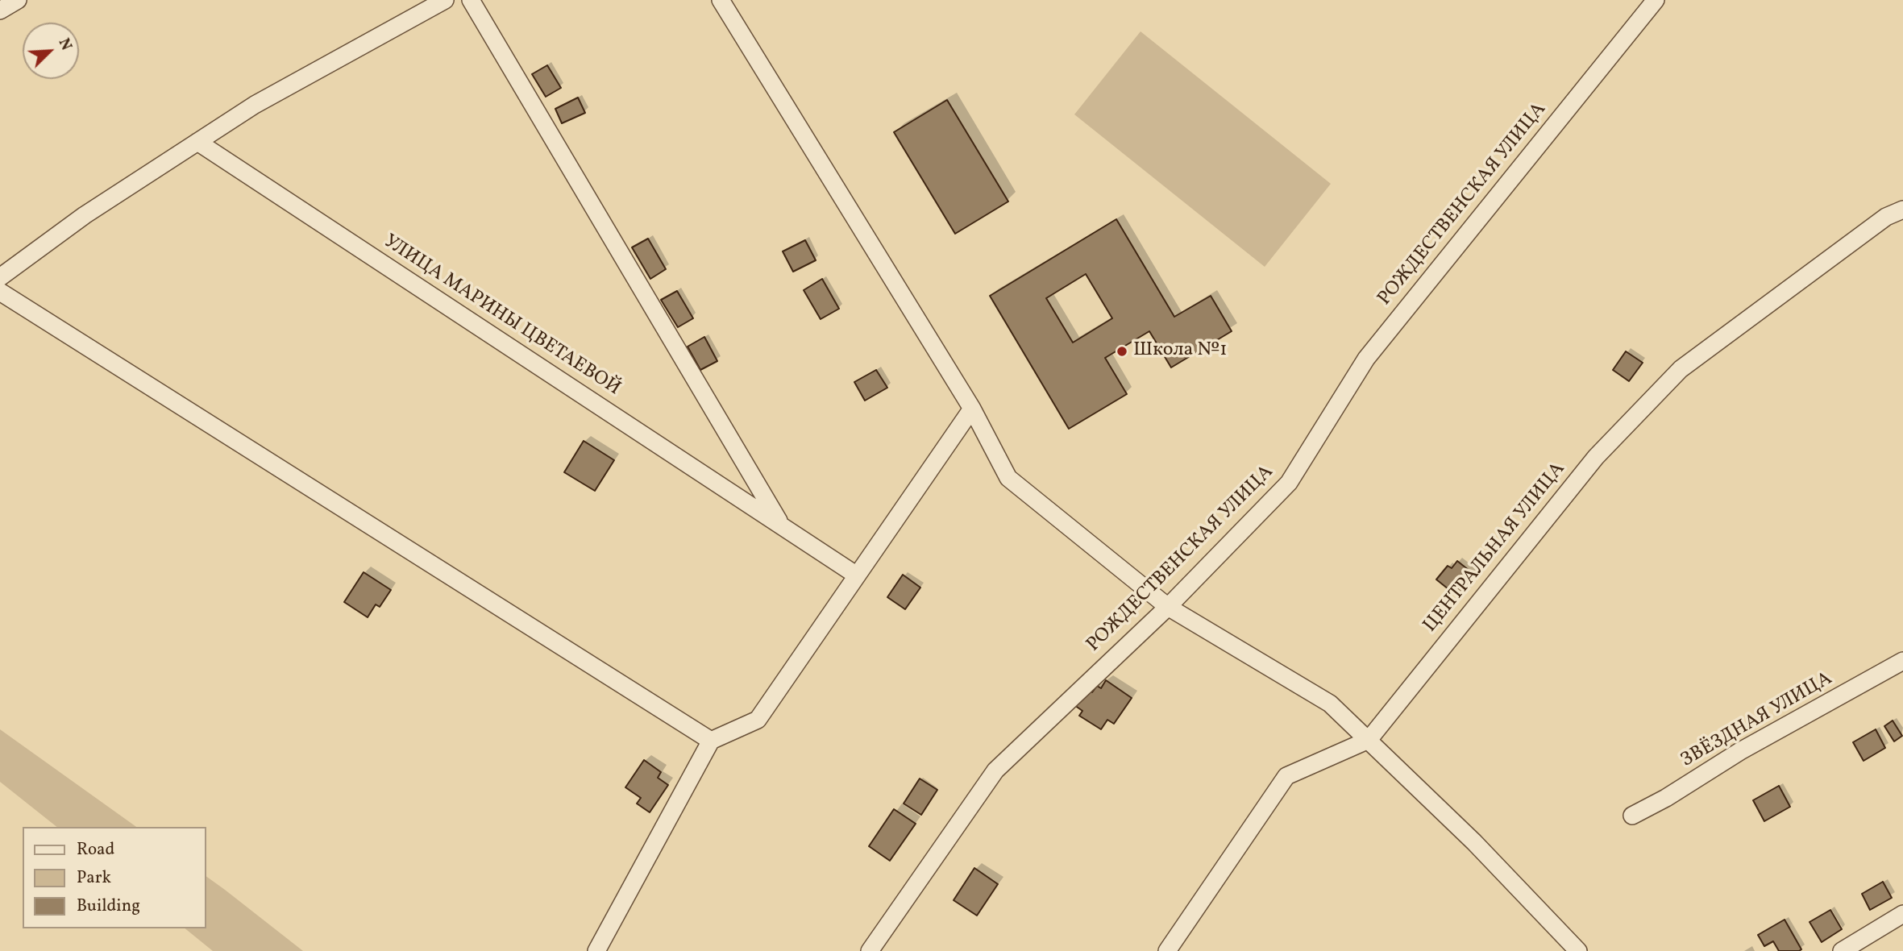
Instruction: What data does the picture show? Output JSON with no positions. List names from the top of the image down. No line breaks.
{"streets":{"street":["РОЖДЕСТВЕНСКАЯ УЛИЦА","УЛИЦА МАРИНЫ ЦВЕТАЕВОЙ","ЦЕНТРАЛЬНАЯ УЛИЦА","ЗВЁЗДНАЯ УЛИЦА"]},"places":["Школа №1"],"legend":["Road","Park","Building"],"north":"top right"}
